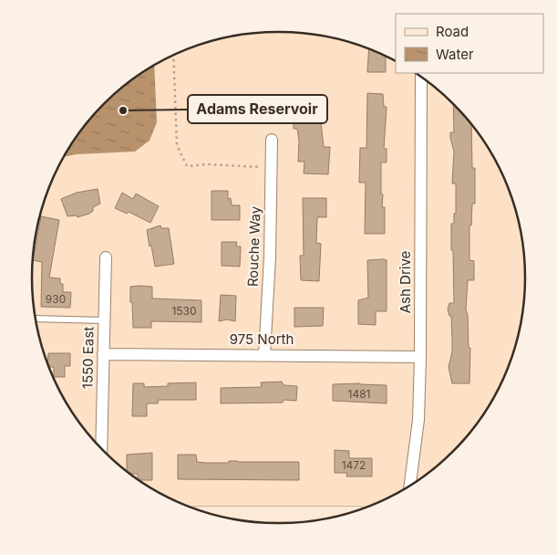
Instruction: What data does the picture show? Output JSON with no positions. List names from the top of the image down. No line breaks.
{"streets":{"street":["Rouche Way","Ash Drive","975 North","1550 East"]},"crossings":[["Rouche Way","975 North"],["Ash Drive","975 North"],["975 North","1550 East"]],"places":["Adams Reservoir"],"house_numbers":["930","1530","1481","1472"],"legend":["Road","Water"]}
